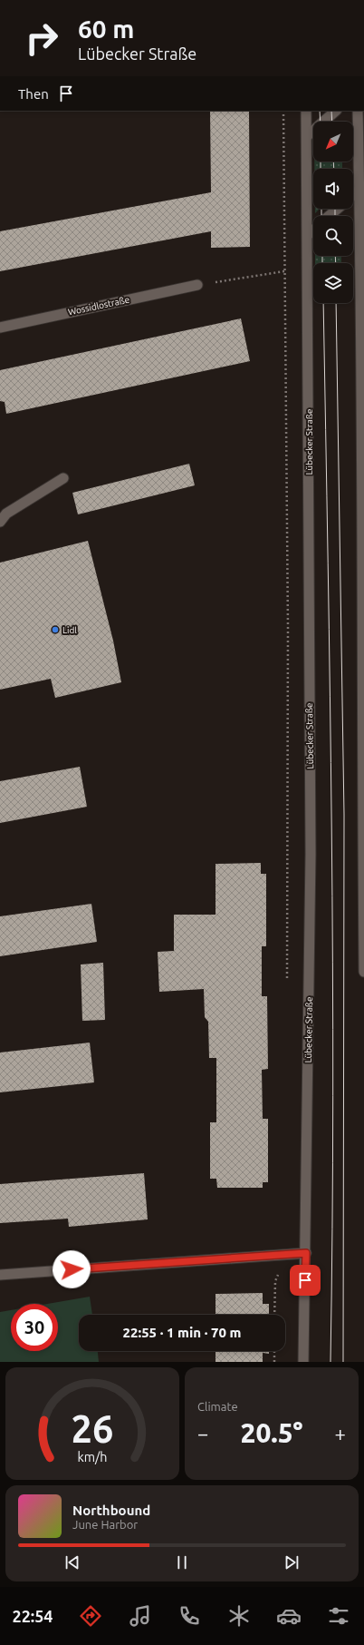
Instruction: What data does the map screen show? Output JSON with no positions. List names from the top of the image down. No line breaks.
{"streets":{"street":["Wossidlostraße","Lübecker Straße"]},"places":["Lidl"],"north":"bottom left","page":{"turn":["60 m","Lübecker Straße"],"then":"Then","limit":"30","trip":"22:55 · 1 min · 70 m","tile":"Climate","heat":["−","20.5°","+"],"song":["Northbound","June Harbor"],"tabs":"22:54","gauge":["26","km/h"]}}
